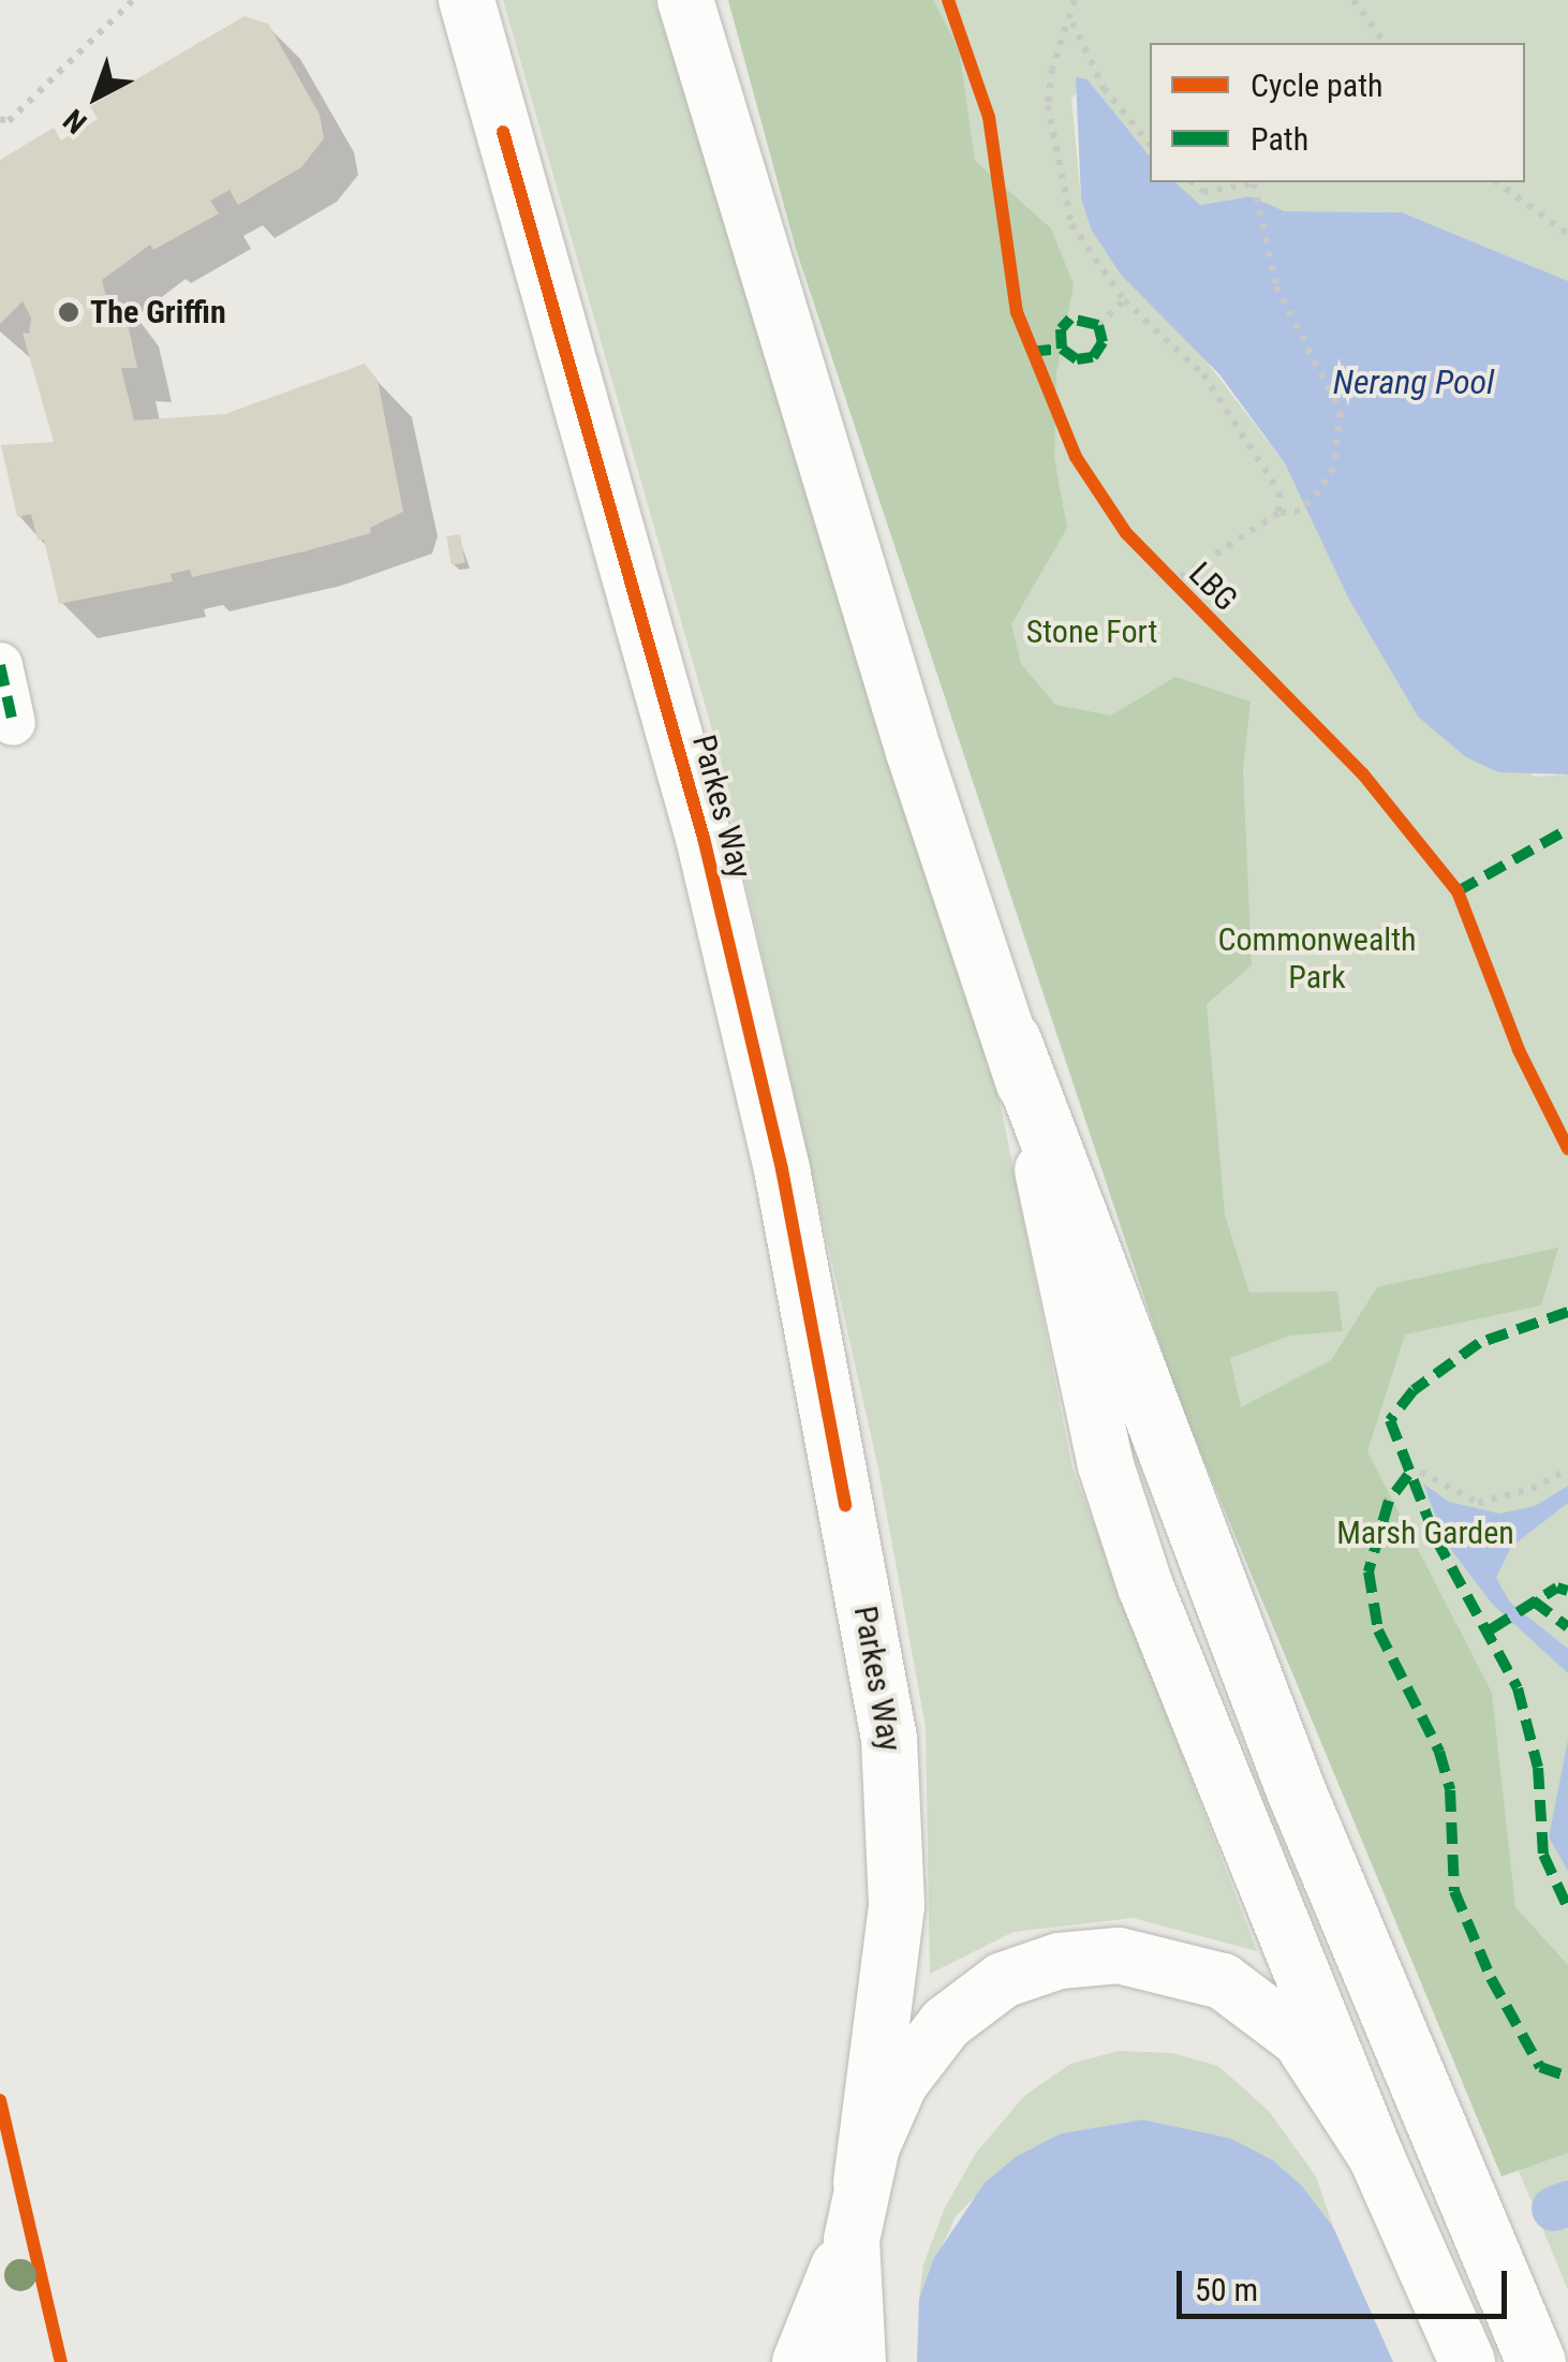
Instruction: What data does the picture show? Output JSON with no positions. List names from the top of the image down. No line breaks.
{"streets":{"main road":["Parkes Way"],"cycle path":["LBG"]},"water":["Nerang Pool"],"parks":["Stone Fort","Commonwealth Park","Marsh Garden"],"places":["The Griffin"],"legend":["Cycle path","Path"],"scale_bar":"50 m","north":"bottom left"}
